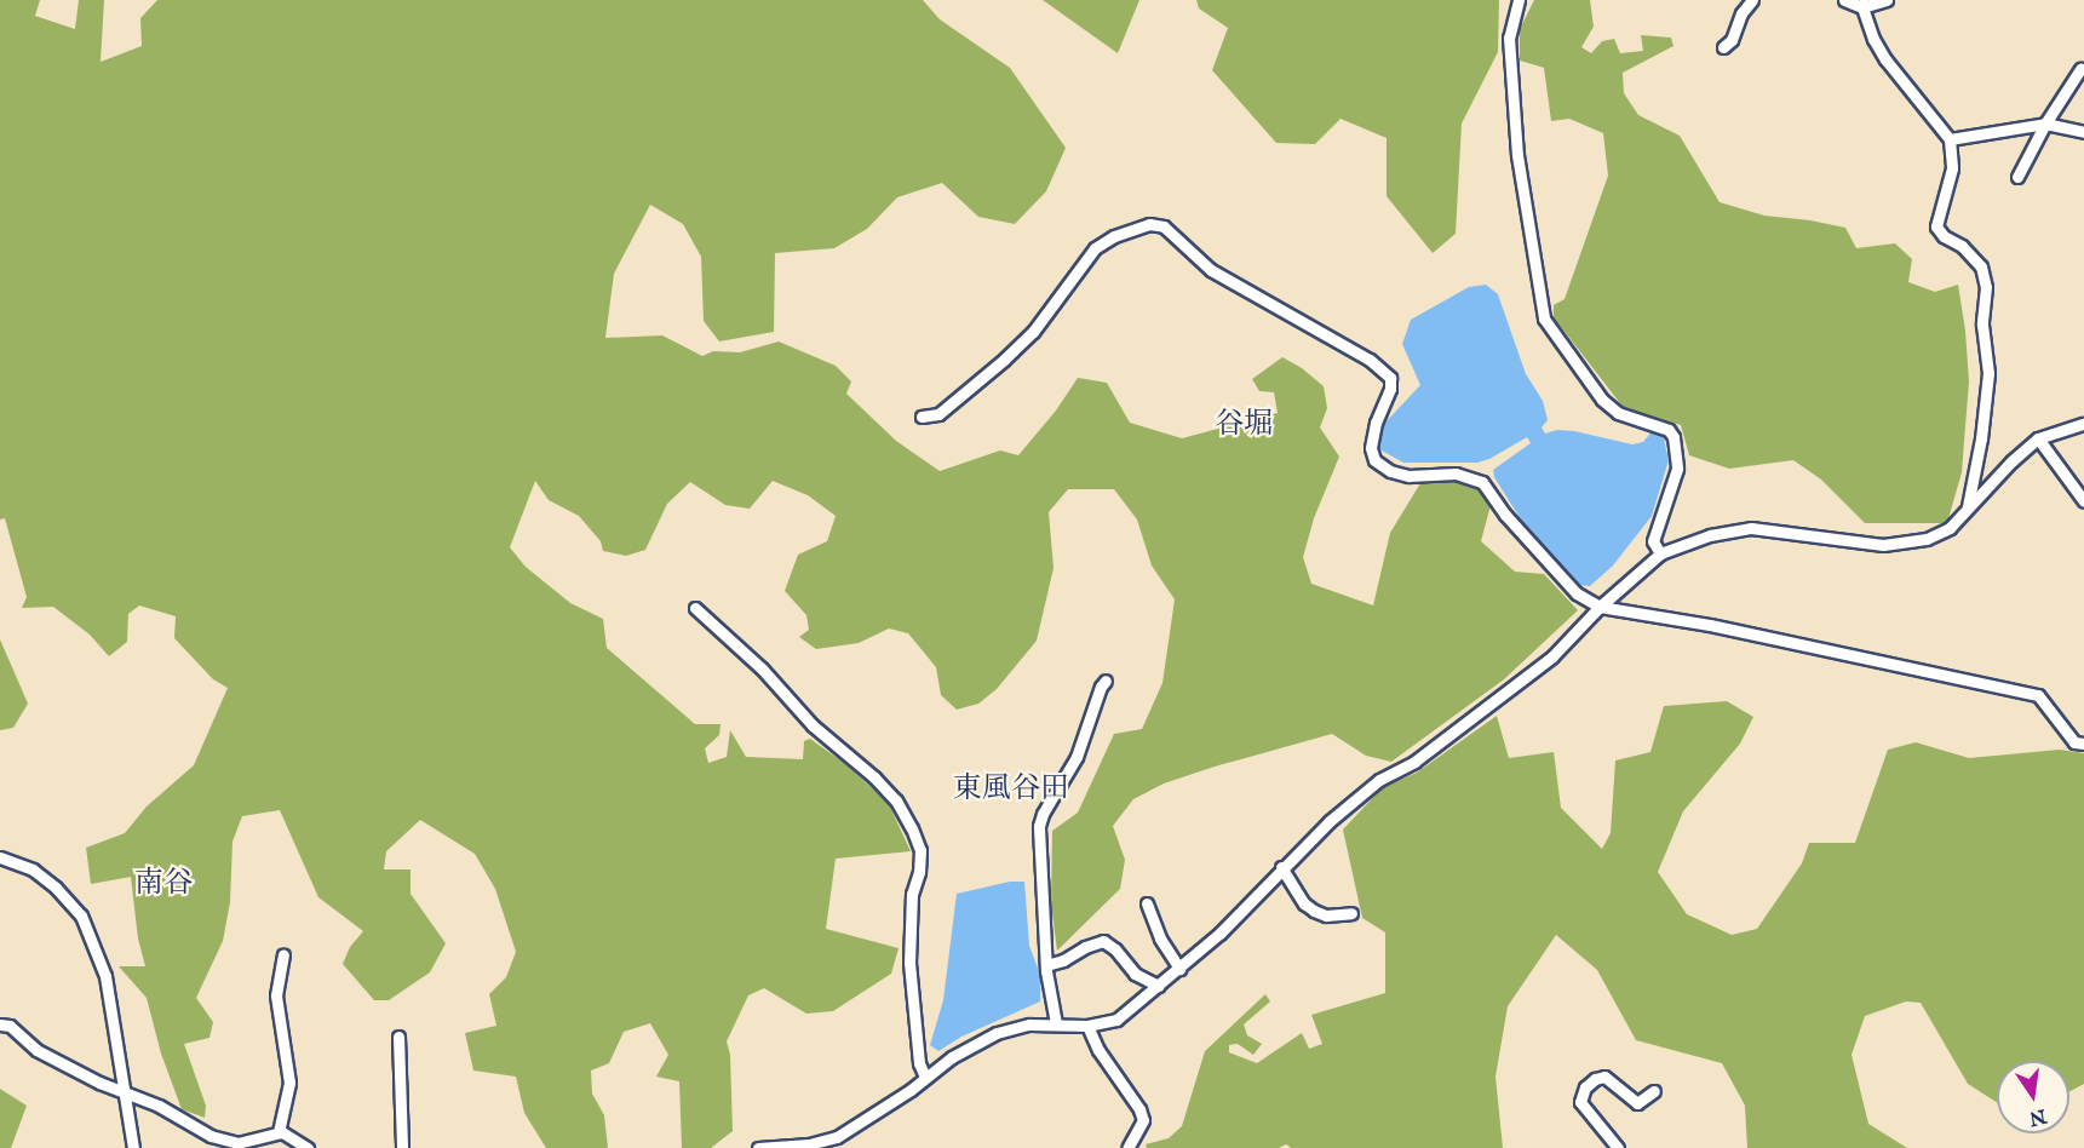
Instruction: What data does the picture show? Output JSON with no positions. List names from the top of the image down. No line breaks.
{"districts":["谷堀","東風谷田","南谷"],"north":"bottom"}
